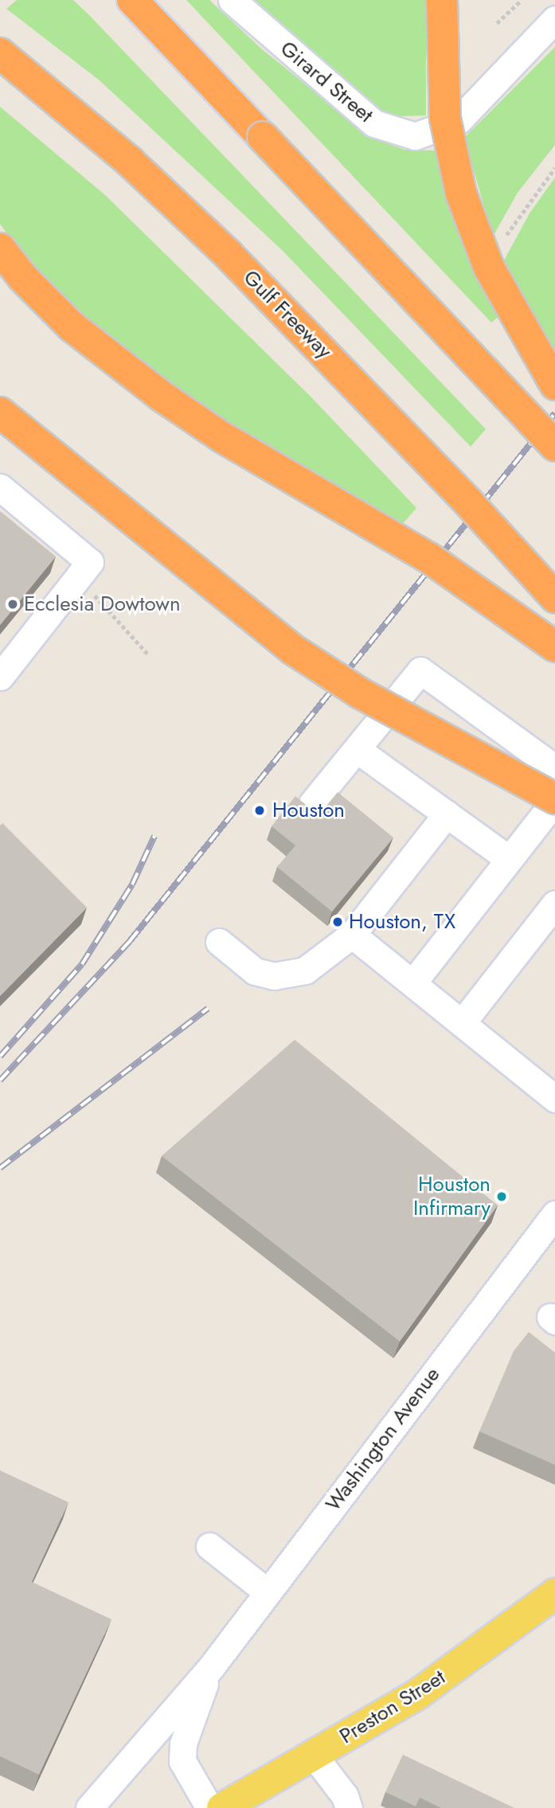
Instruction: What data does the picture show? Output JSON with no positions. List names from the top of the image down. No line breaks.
{"streets":{"highway":["Gulf Freeway"],"main road":["Preston Street"],"street":["Girard Street","Washington Avenue"]},"places":["Ecclesia Dowtown","Houston","Houston, TX","Houston Infirmary"]}
